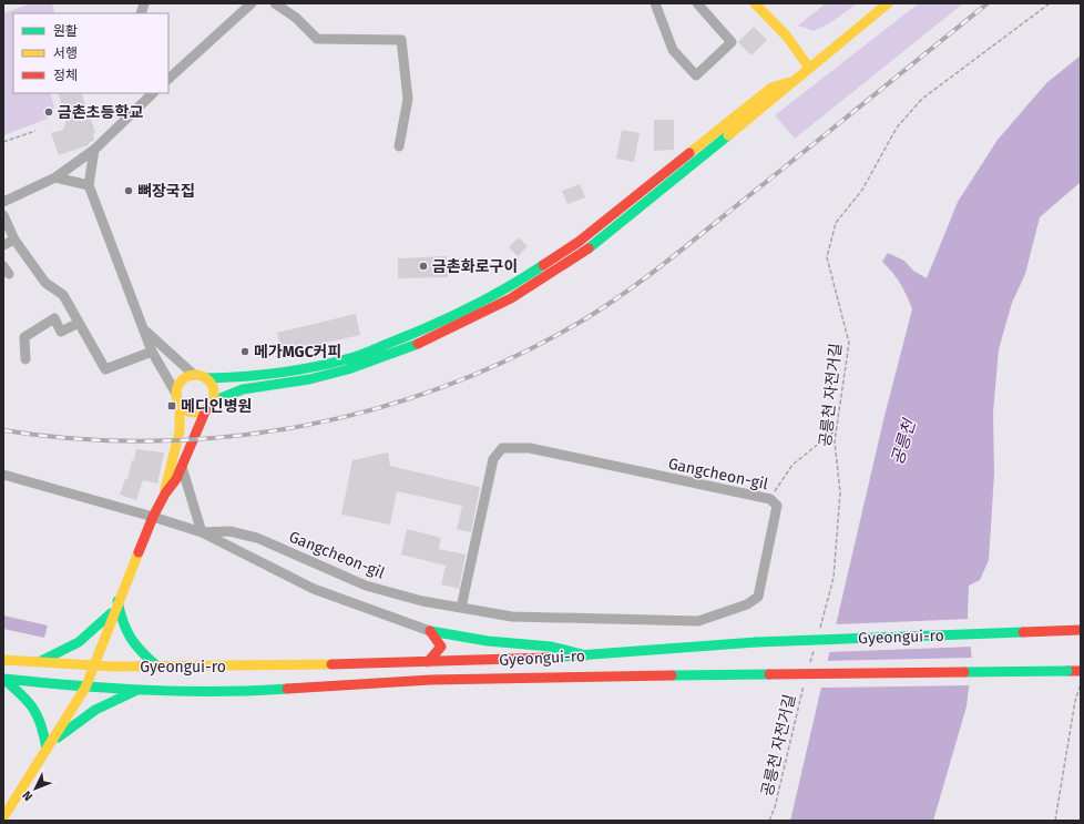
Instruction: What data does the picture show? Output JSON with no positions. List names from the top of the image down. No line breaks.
{"streets":{"main road":["Gyeongui-ro"],"street":["Gangcheon-gil"],"path":["공릉천 자전거길"]},"water":["공릉천"],"places":{"other":["금촌초등학교","뼈장국집","금촌화로구이","메가MGC커피"],"transit":["메디인병원"]},"legend":["원활","서행","정체"],"north":"bottom left"}
